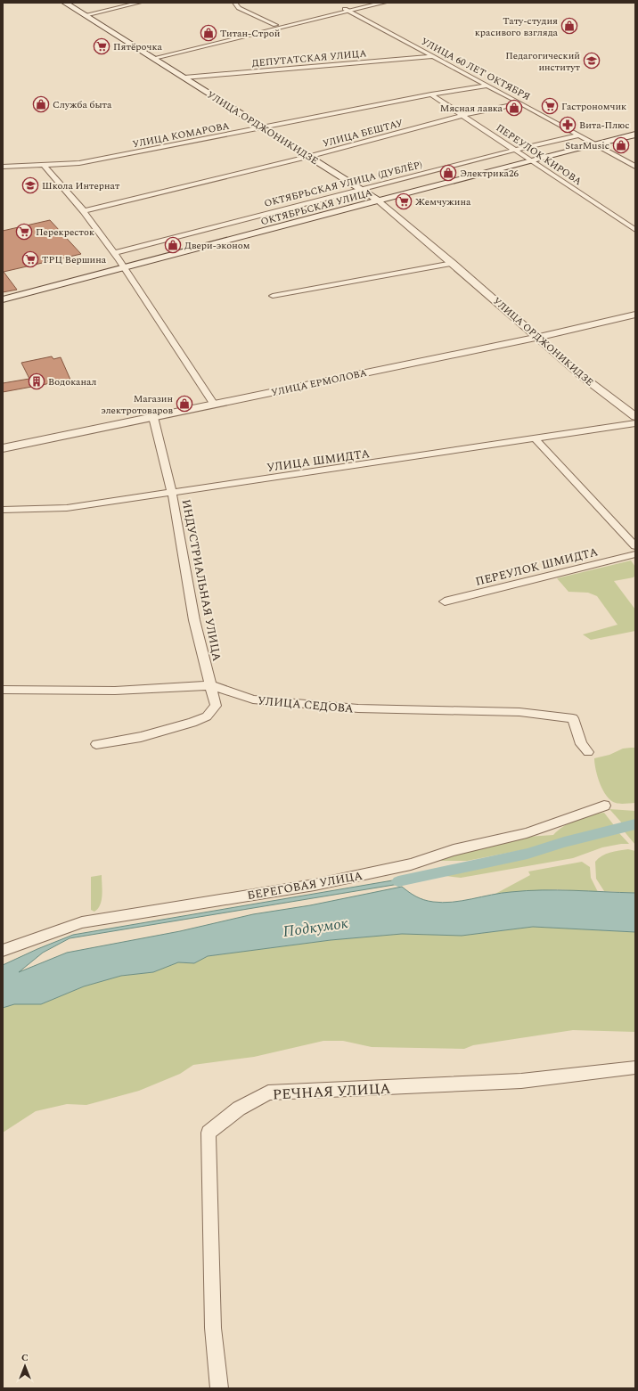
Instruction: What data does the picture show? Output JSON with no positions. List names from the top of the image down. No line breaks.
{"streets":{"main road":["УЛИЦА ОРДЖОНИКИДЗЕ","ОКТЯБРЬСКАЯ УЛИЦА"],"street":["ДЕПУТАТСКАЯ УЛИЦА","УЛИЦА 60 ЛЕТ ОКТЯБРЯ","УЛИЦА БЕШТАУ","УЛИЦА КОМАРОВА","ПЕРЕУЛОК КИРОВА","ОКТЯБРЬСКАЯ УЛИЦА (ДУБЛЁР)","УЛИЦА ЕРМОЛОВА","УЛИЦА ШМИДТА","ПЕРЕУЛОК ШМИДТА","ИНДУСТРИАЛЬНАЯ УЛИЦА","УЛИЦА СЕДОВА","БЕРЕГОВАЯ УЛИЦА","РЕЧНАЯ УЛИЦА"]},"crossings":[["ДЕПУТАТСКАЯ УЛИЦА","УЛИЦА 60 ЛЕТ ОКТЯБРЯ"],["ДЕПУТАТСКАЯ УЛИЦА","УЛИЦА ОРДЖОНИКИДЗЕ"],["УЛИЦА 60 ЛЕТ ОКТЯБРЯ","УЛИЦА БЕШТАУ"],["УЛИЦА 60 ЛЕТ ОКТЯБРЯ","УЛИЦА КОМАРОВА"],["УЛИЦА 60 ЛЕТ ОКТЯБРЯ","ОКТЯБРЬСКАЯ УЛИЦА (ДУБЛЁР)"],["УЛИЦА 60 ЛЕТ ОКТЯБРЯ","ОКТЯБРЬСКАЯ УЛИЦА"],["УЛИЦА ОРДЖОНИКИДЗЕ","УЛИЦА БЕШТАУ"],["УЛИЦА ОРДЖОНИКИДЗЕ","УЛИЦА КОМАРОВА"],["УЛИЦА ОРДЖОНИКИДЗЕ","ОКТЯБРЬСКАЯ УЛИЦА (ДУБЛЁР)"],["УЛИЦА ОРДЖОНИКИДЗЕ","ОКТЯБРЬСКАЯ УЛИЦА"],["УЛИЦА ОРДЖОНИКИДЗЕ","УЛИЦА ЕРМОЛОВА"],["УЛИЦА БЕШТАУ","ПЕРЕУЛОК КИРОВА"],["УЛИЦА КОМАРОВА","ПЕРЕУЛОК КИРОВА"],["ПЕРЕУЛОК КИРОВА","ОКТЯБРЬСКАЯ УЛИЦА (ДУБЛЁР)"],["ПЕРЕУЛОК КИРОВА","ОКТЯБРЬСКАЯ УЛИЦА"],["УЛИЦА ЕРМОЛОВА","ИНДУСТРИАЛЬНАЯ УЛИЦА"],["УЛИЦА ШМИДТА","ИНДУСТРИАЛЬНАЯ УЛИЦА"],["ИНДУСТРИАЛЬНАЯ УЛИЦА","УЛИЦА СЕДОВА"]],"water":["Подкумок"],"places":{"shop":["Тату-студия красивого взгляда","Титан-Строй","Служба быта","Мясная лавка","StarMusic","Электрика26","Двери-эконом","Магазин электротоваров"],"supermarket":["Пятёрочка","Гастрономчик","Жемчужина","Перекресток","ТРЦ Вершина"],"school or university":["Педагогический институт","Школа Интернат"],"pharmacy":["Вита-Плюс"],"building":["Водоканал"]},"north":"top"}
